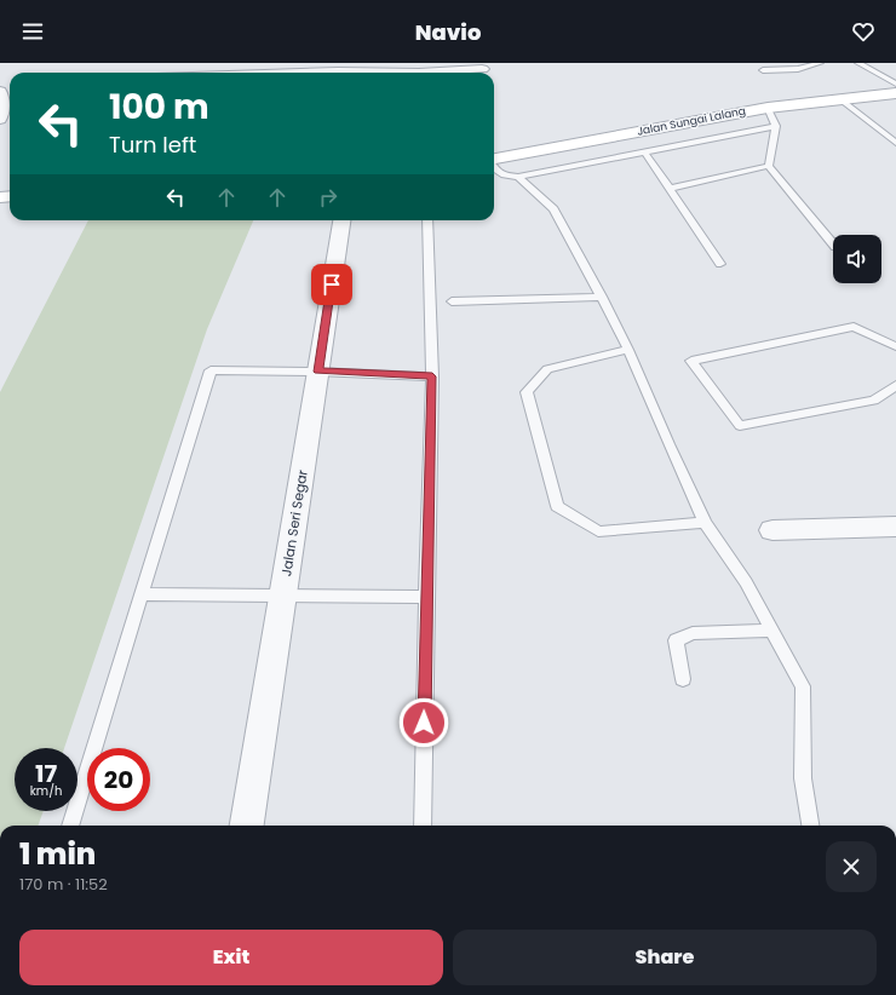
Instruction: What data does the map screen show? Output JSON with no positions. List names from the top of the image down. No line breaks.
{"streets":{"street":["Jalan Sungai Lalang","Jalan Seri Segar"]},"page":{"header":"Navio","turn":["100 m","Turn left"],"speed":"17 km/h","limit":"20","heading":["1 min","170 m · 11:52"],"buttons":["Exit","Share"]}}
